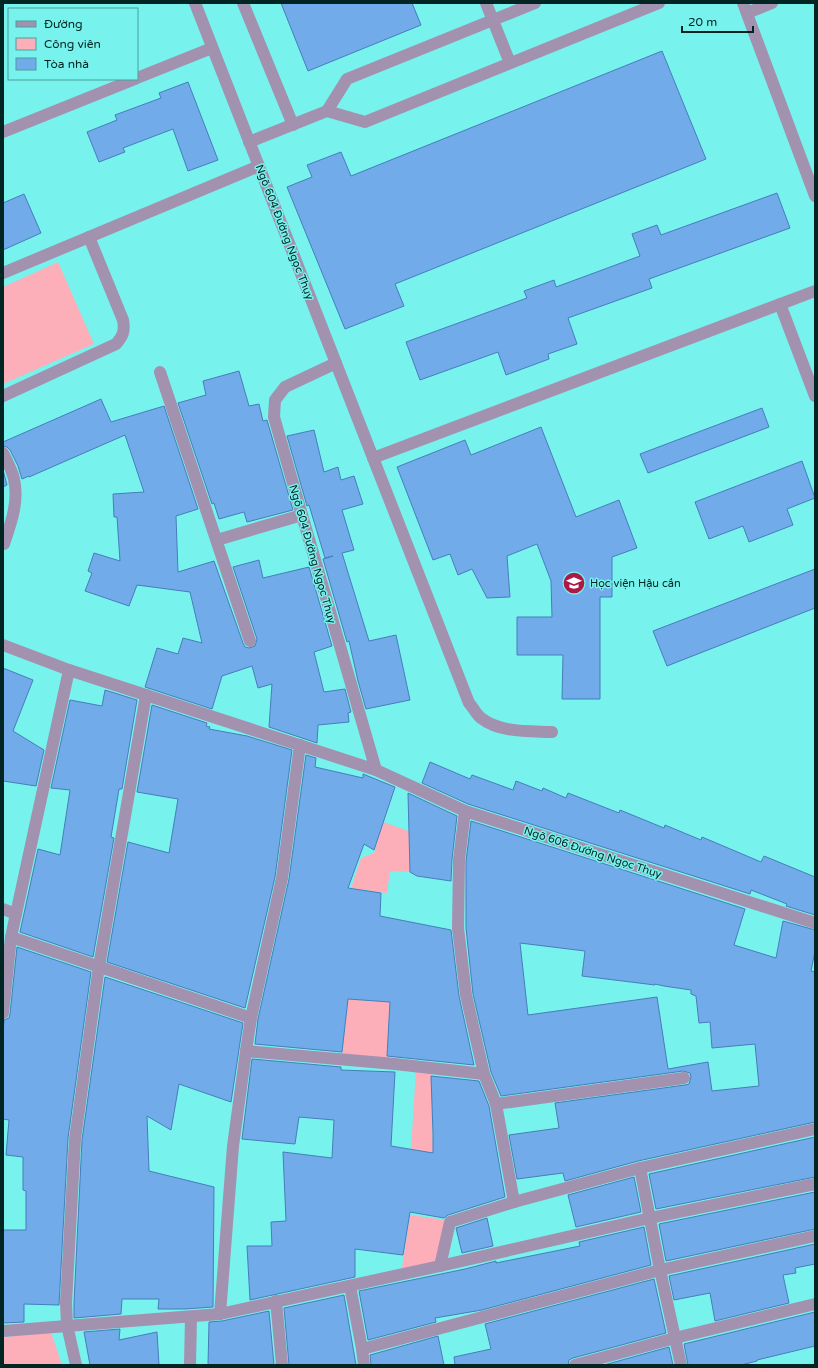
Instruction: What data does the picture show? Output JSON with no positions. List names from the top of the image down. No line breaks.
{"streets":{"street":["Ngõ 604 Đường Ngọc Thụy","Ngõ 606 Đường Ngọc Thụy"]},"crossings":[["Ngõ 604 Đường Ngọc Thụy","Ngõ 606 Đường Ngọc Thụy"]],"places":{"school or university":["Học viện Hậu cần"]},"legend":["Đường","Công viên","Tòa nhà"],"scale_bar":"20 m"}
